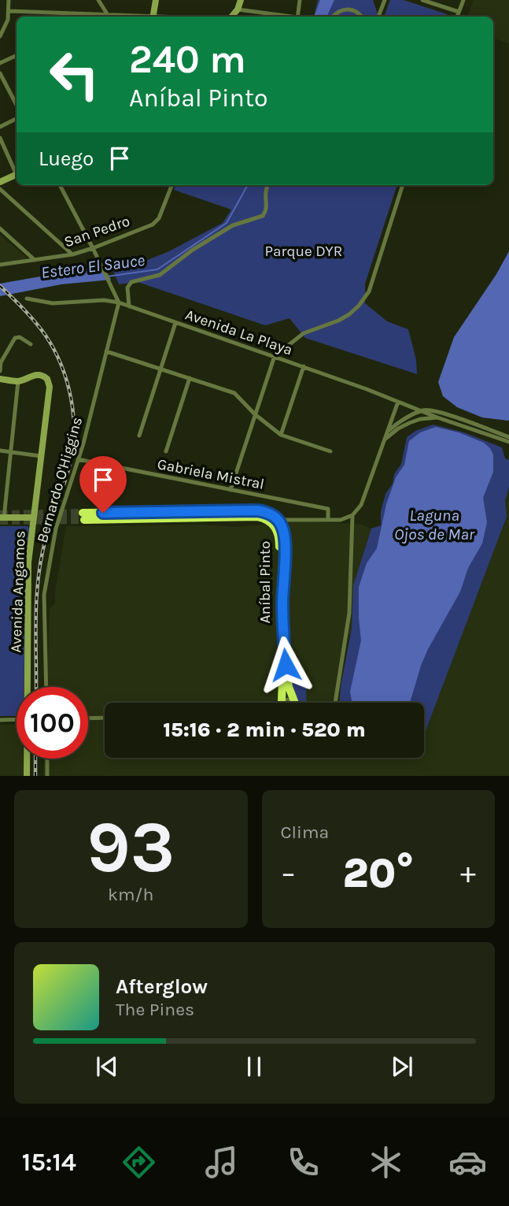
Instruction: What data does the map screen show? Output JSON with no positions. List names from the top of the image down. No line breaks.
{"streets":{"highway":["Aníbal Pinto"],"street":["San Pedro","Avenida La Playa","Gabriela Mistral","Bernardo O'Higgins","Avenida Angamos"]},"crossings":[["Avenida La Playa","Bernardo O'Higgins"],["Gabriela Mistral","Bernardo O'Higgins"]],"water":["Estero El Sauce","Laguna Ojos de Mar"],"parks":["Parque DYR"],"page":{"turn":["240 m","Aníbal Pinto"],"then":"Luego","limit":"100","trip":"15:16 · 2 min · 520 m","tile":[["93","km/h"],"Clima"],"heat":["−","20°","+"],"song":["Afterglow","The Pines"],"tabs":"15:14"}}
